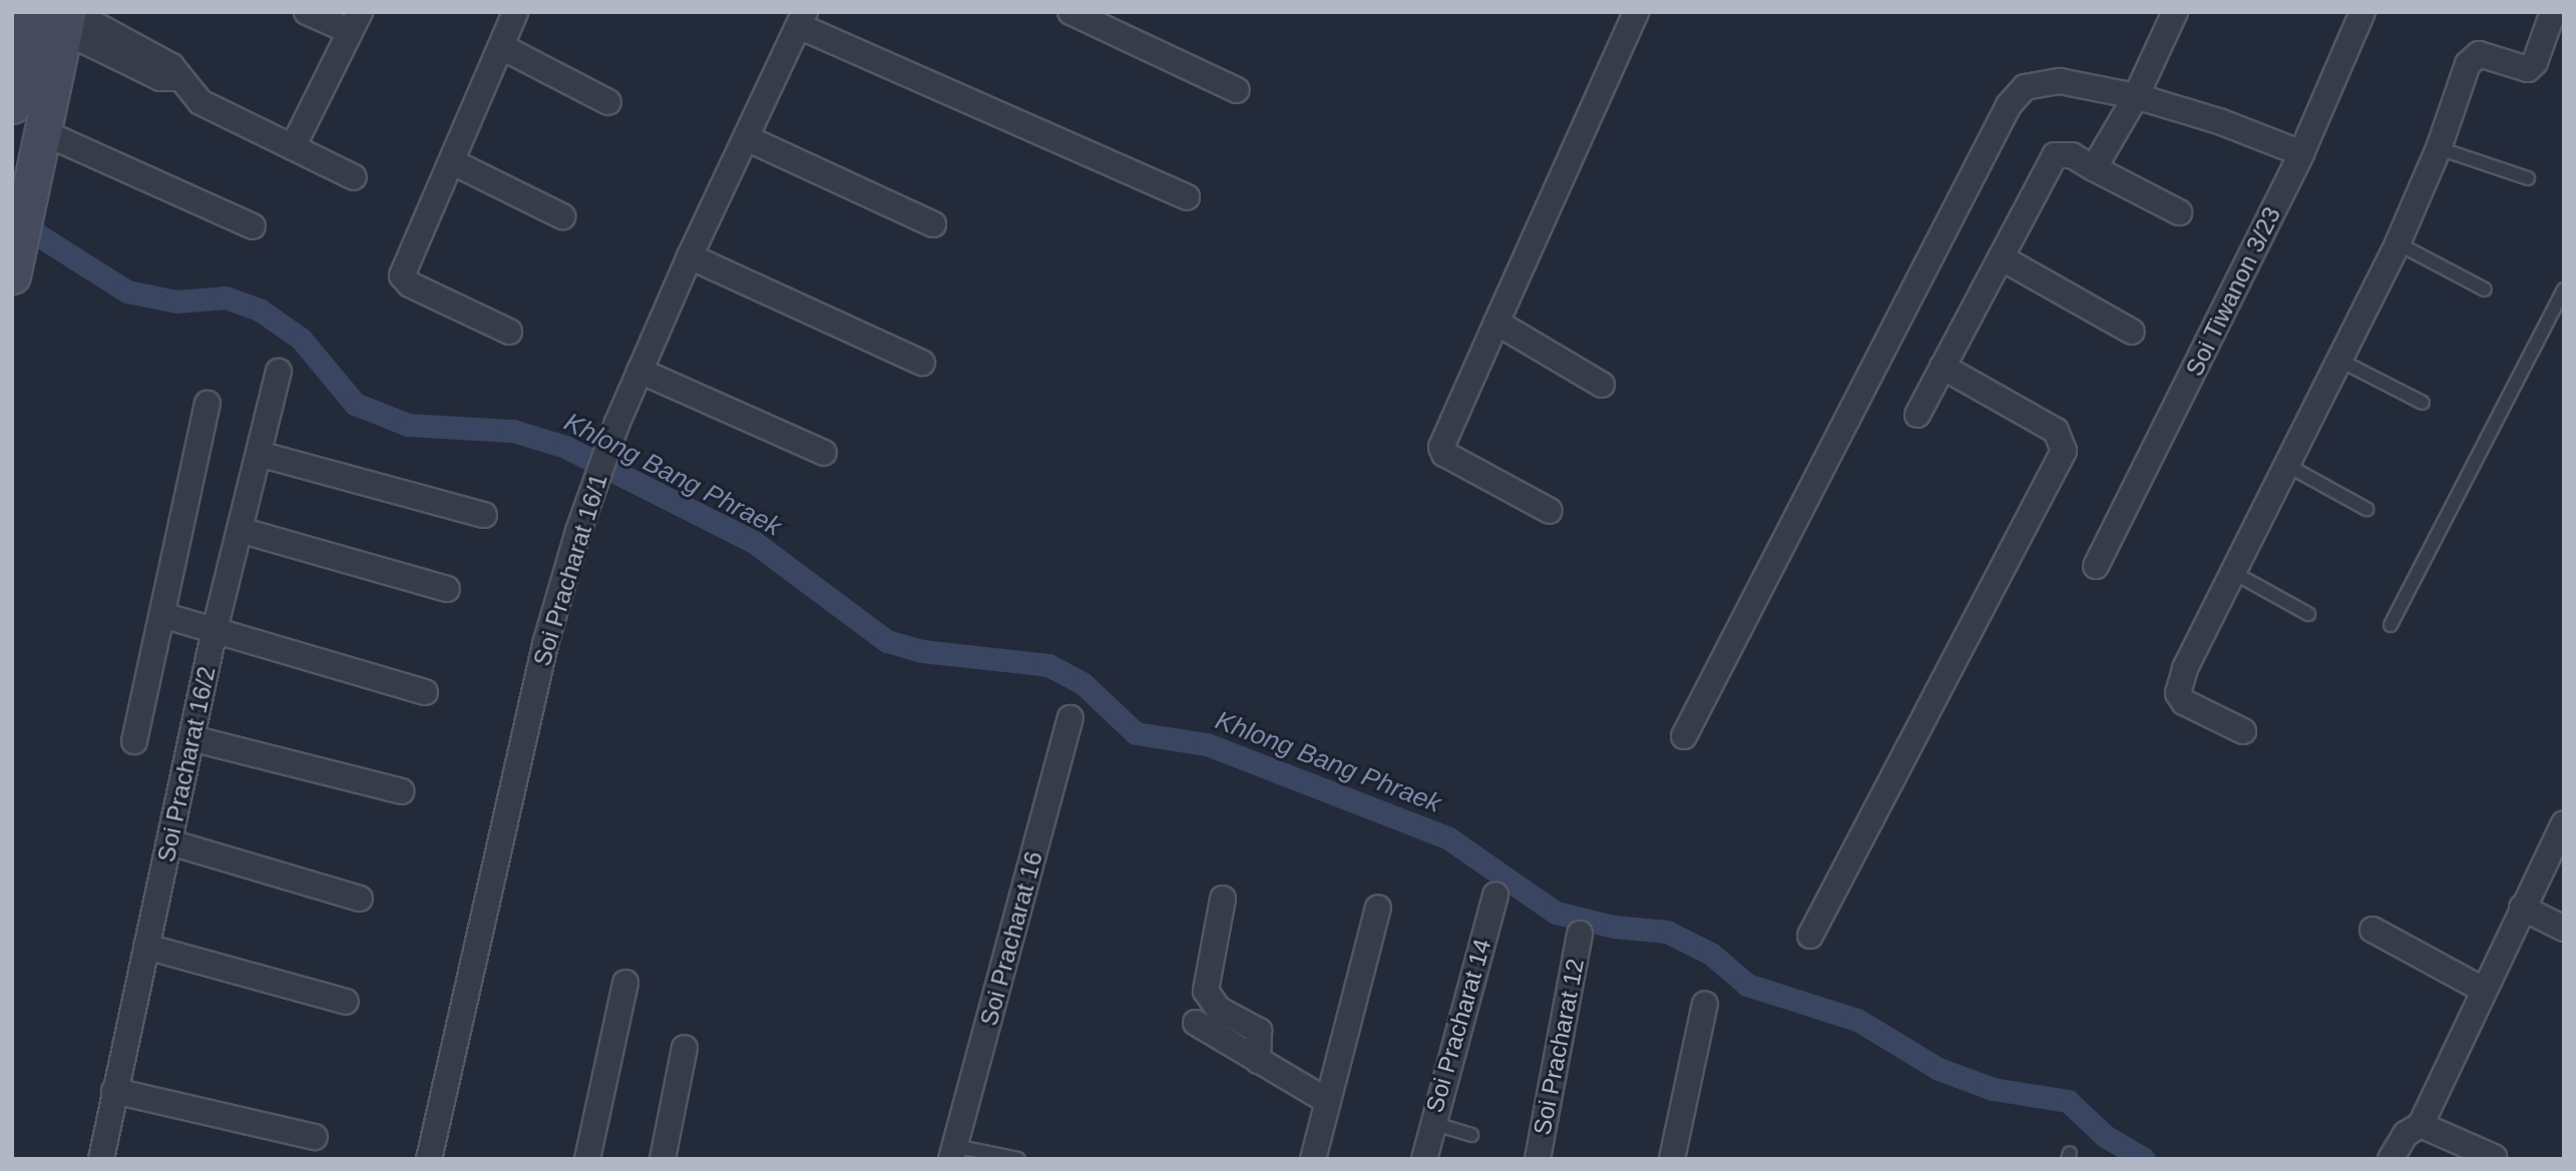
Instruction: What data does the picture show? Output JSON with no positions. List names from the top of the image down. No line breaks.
{"streets":{"street":["Soi Tiwanon 3/23","Soi Pracharat 16/1","Soi Pracharat 16/2","Soi Pracharat 16","Soi Pracharat 14","Soi Pracharat 12"]},"water":["Khlong Bang Phraek"]}
